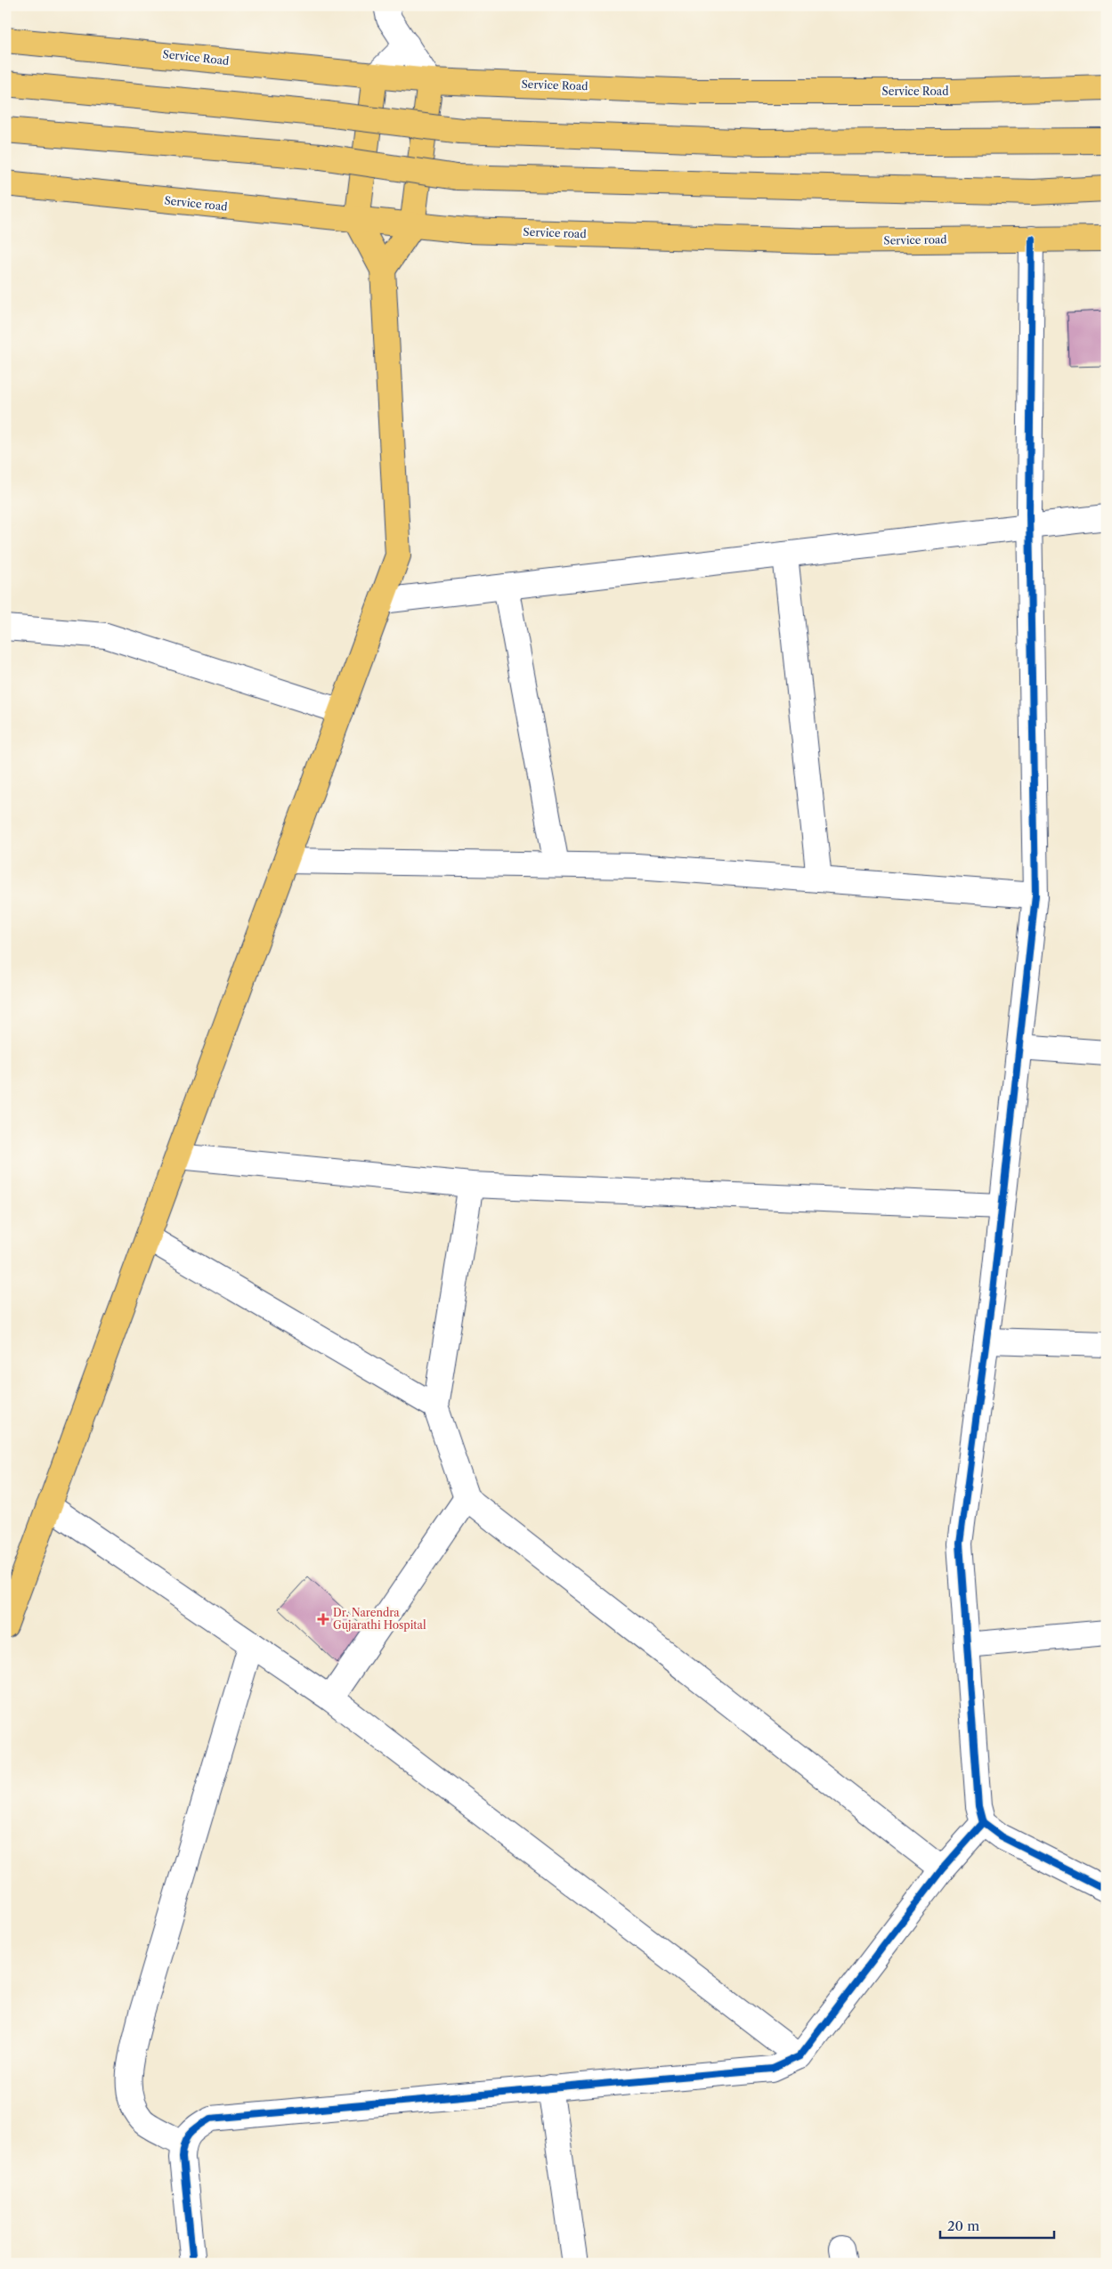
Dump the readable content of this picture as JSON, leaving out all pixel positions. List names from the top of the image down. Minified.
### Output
{"streets":{"main road":["Service Road","Service road"]},"places":{"health":["Dr. Narendra Gujarathi Hospital"]},"scale_bar":"20 m"}
